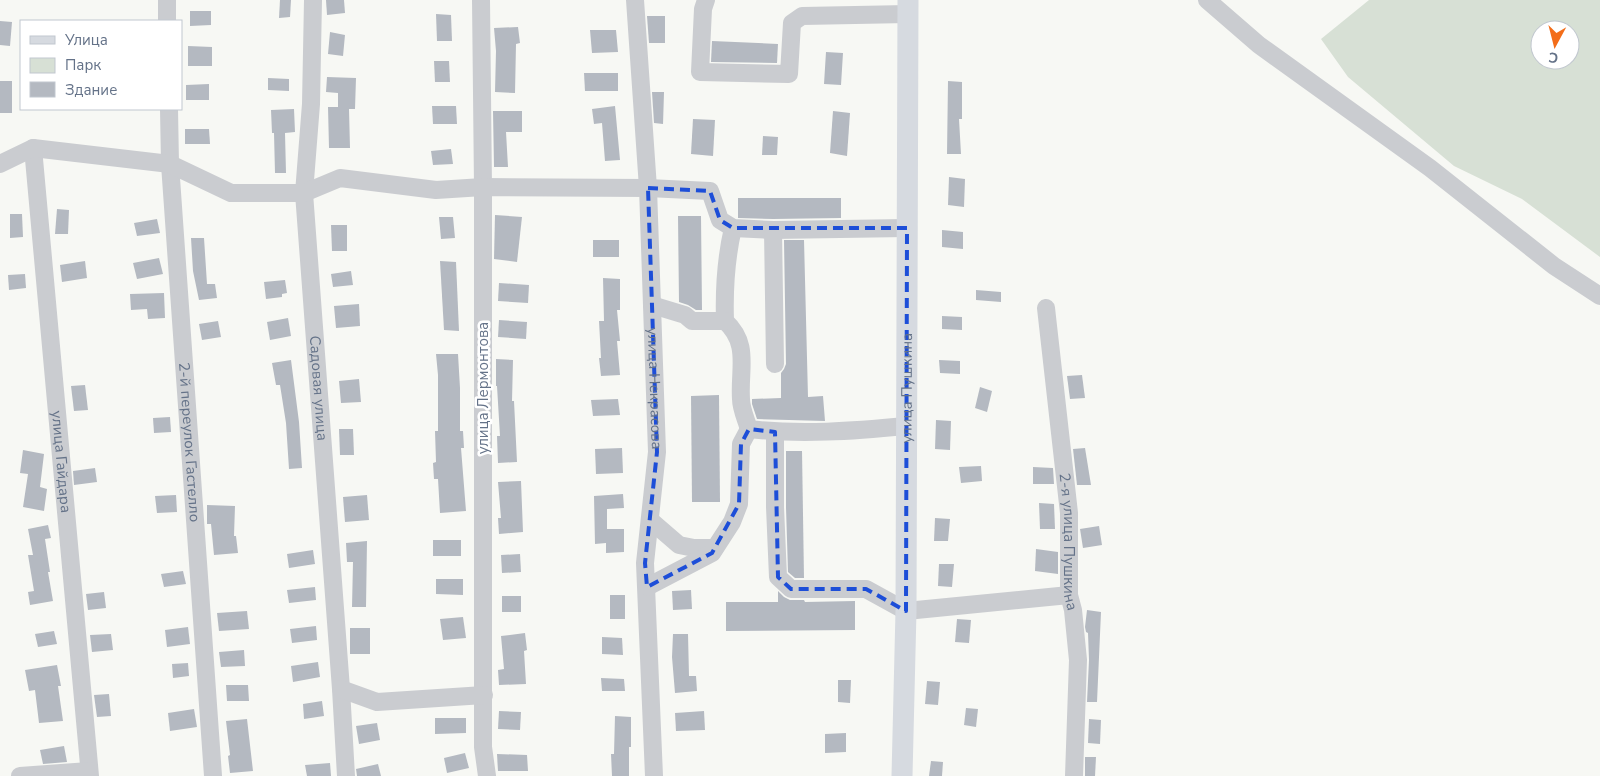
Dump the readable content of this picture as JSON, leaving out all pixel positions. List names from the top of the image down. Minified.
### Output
{"streets":{"main road":["улица Пушкина"],"street":["Садовая улица","улица Лермонтова","улица Некрасова","2-й переулок Гастелло","улица Гайдара","2-я улица Пушкина"]},"legend":["Улица","Парк","Здание"],"north":"bottom"}
